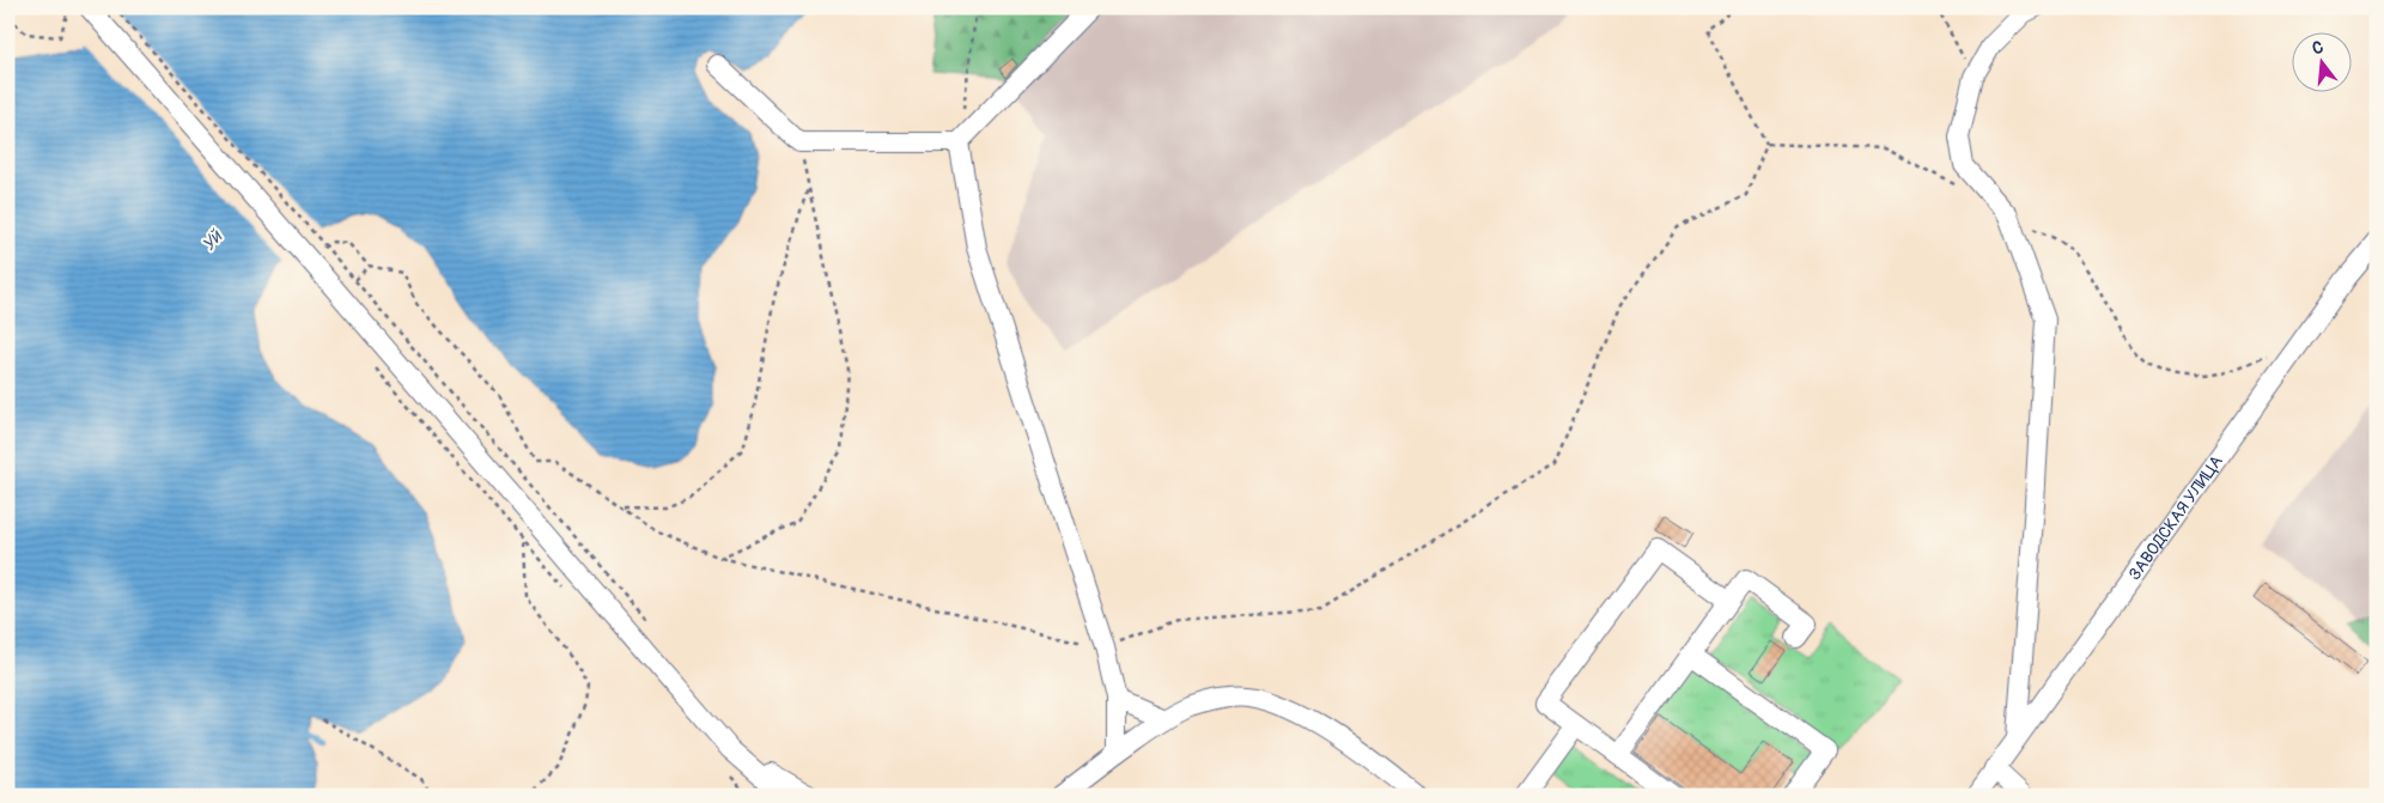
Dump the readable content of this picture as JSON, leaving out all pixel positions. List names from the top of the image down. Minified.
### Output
{"streets":{"street":["ЗАВОДСКАЯ УЛИЦА"]},"water":["Уй"],"north":"top"}
